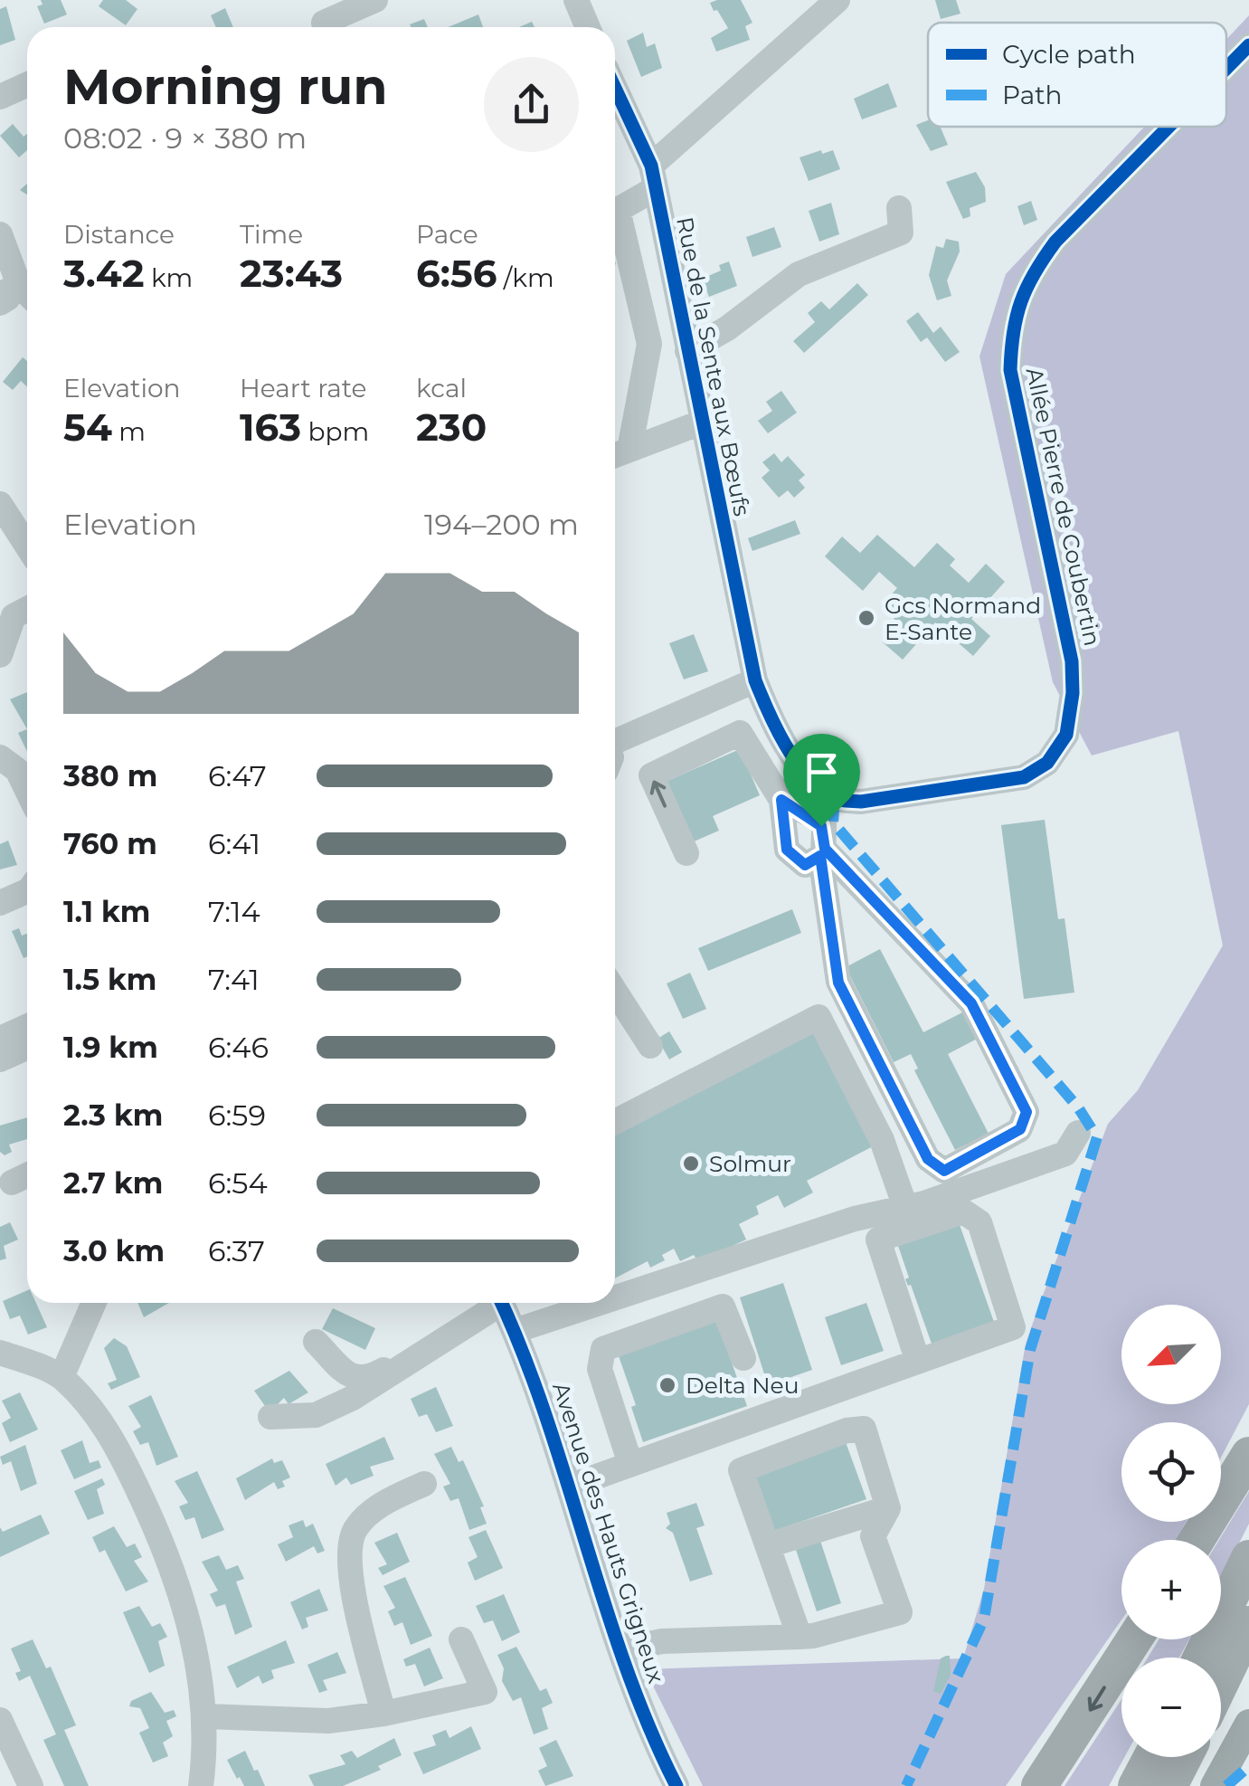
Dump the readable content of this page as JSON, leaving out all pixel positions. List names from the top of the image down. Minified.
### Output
{"streets":{"street":["Rue de la Sente aux Bœufs","Allée Pierre de Coubertin","Avenue des Hauts Grigneux"]},"places":["Gcs Normand E-Sante","Solmur","Delta Neu"],"legend":["Cycle path","Path"],"north":"bottom left","page":{"heading":["Morning run","08:02 · 9 × 380 m"],"stats":[["Distance","3.42 km"],["Time","23:43"],["Pace","6:56 /km"],["Elevation","54 m"],["Heart rate","163 bpm"],["kcal","230"]],"chart":["Elevation","194–200 m"],"list":[{"name":"380 m","note":"6:47"},{"name":"760 m","note":"6:41"},{"name":"1.1 km","note":"7:14"},{"name":"1.5 km","note":"7:41"},{"name":"1.9 km","note":"6:46"},{"name":"2.3 km","note":"6:59"},{"name":"2.7 km","note":"6:54"},{"name":"3.0 km","note":"6:37"}],"map_buttons":["+","−"]}}
